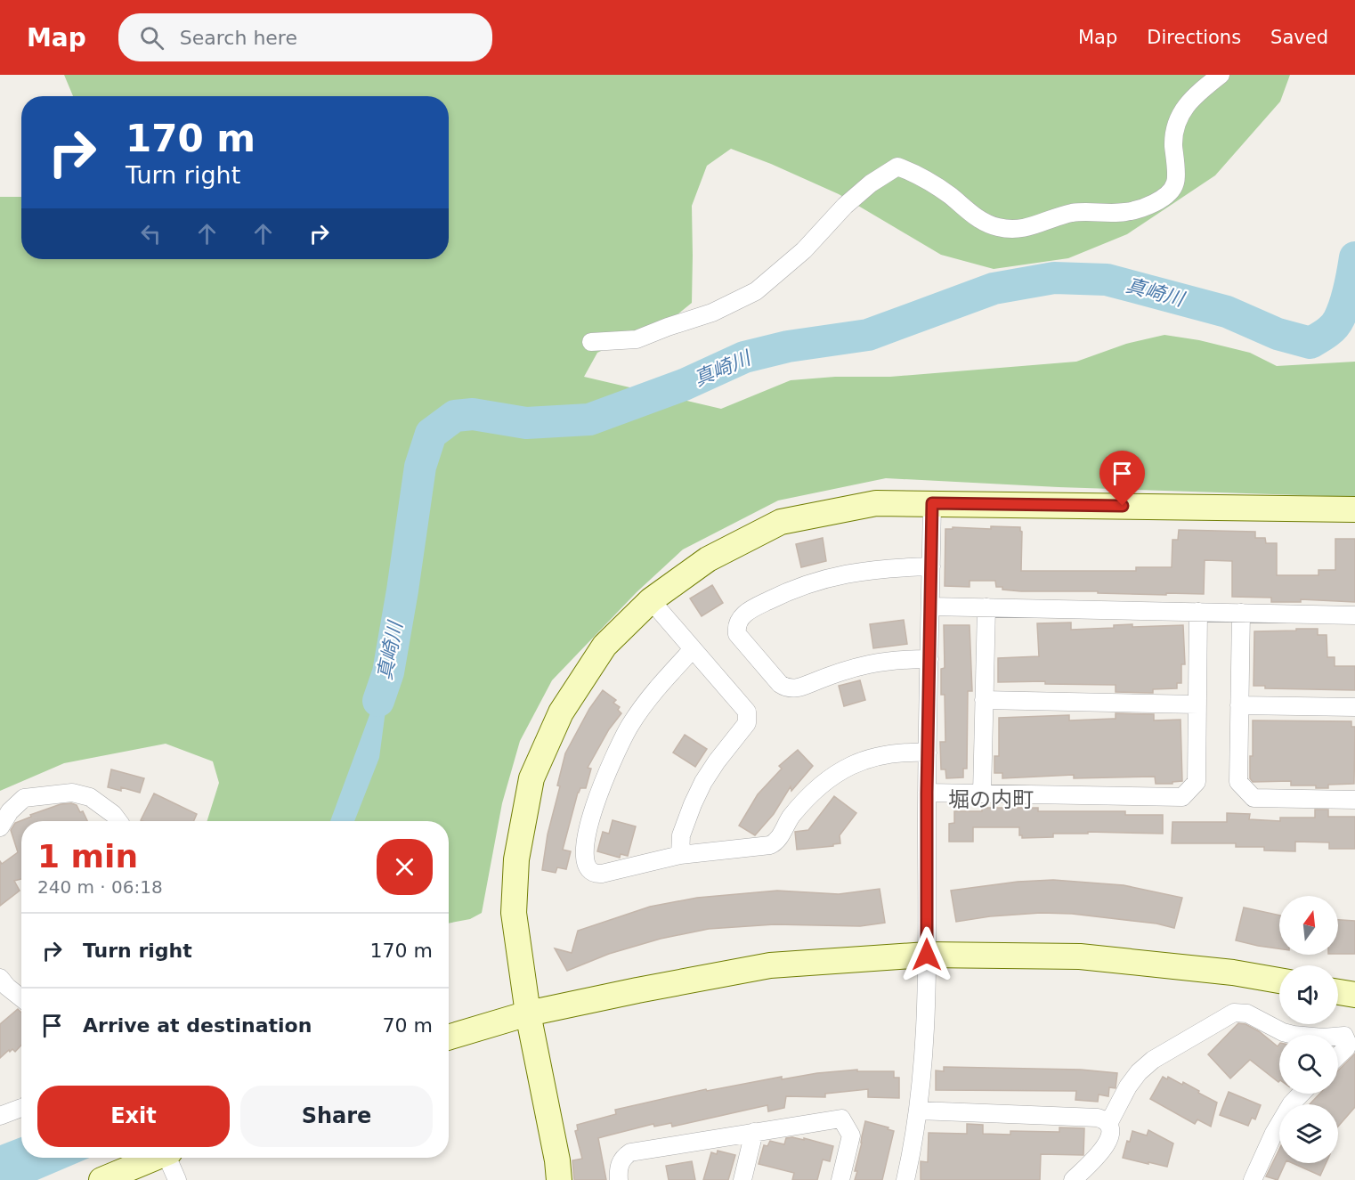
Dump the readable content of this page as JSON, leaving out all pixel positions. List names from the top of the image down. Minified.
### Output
{"districts":["堀の内町"],"water":["真崎川"],"north":"top","page":{"header":"Map","search":"Search here","nav":["Map","Directions","Saved"],"turn":["170 m","Turn right"],"heading":["1 min","240 m · 06:18"],"list":[{"name":"Turn right","value":"170 m"},{"name":"Arrive at destination","value":"70 m"}],"buttons":["Exit","Share"]}}
